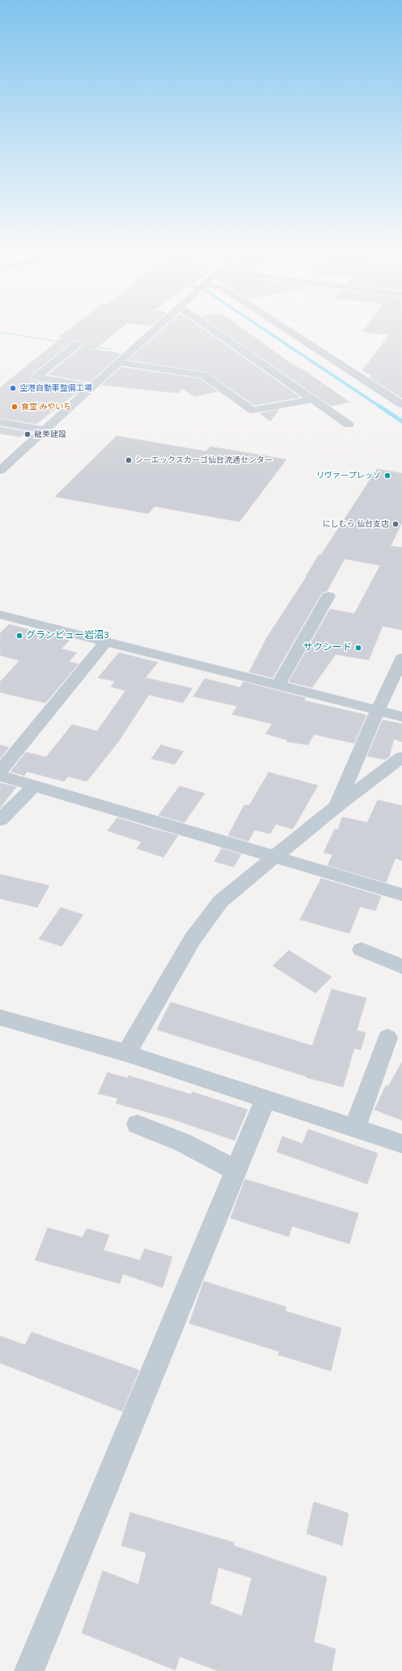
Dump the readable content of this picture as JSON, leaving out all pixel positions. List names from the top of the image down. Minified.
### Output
{"places":["空港自動車整備工場","食堂 みやいち","龍美建設","シーエックスカーゴ仙台流通センター","リヴァープレッソ","にしむら 仙台支店","グランビュー岩沼3","サクシード"]}
